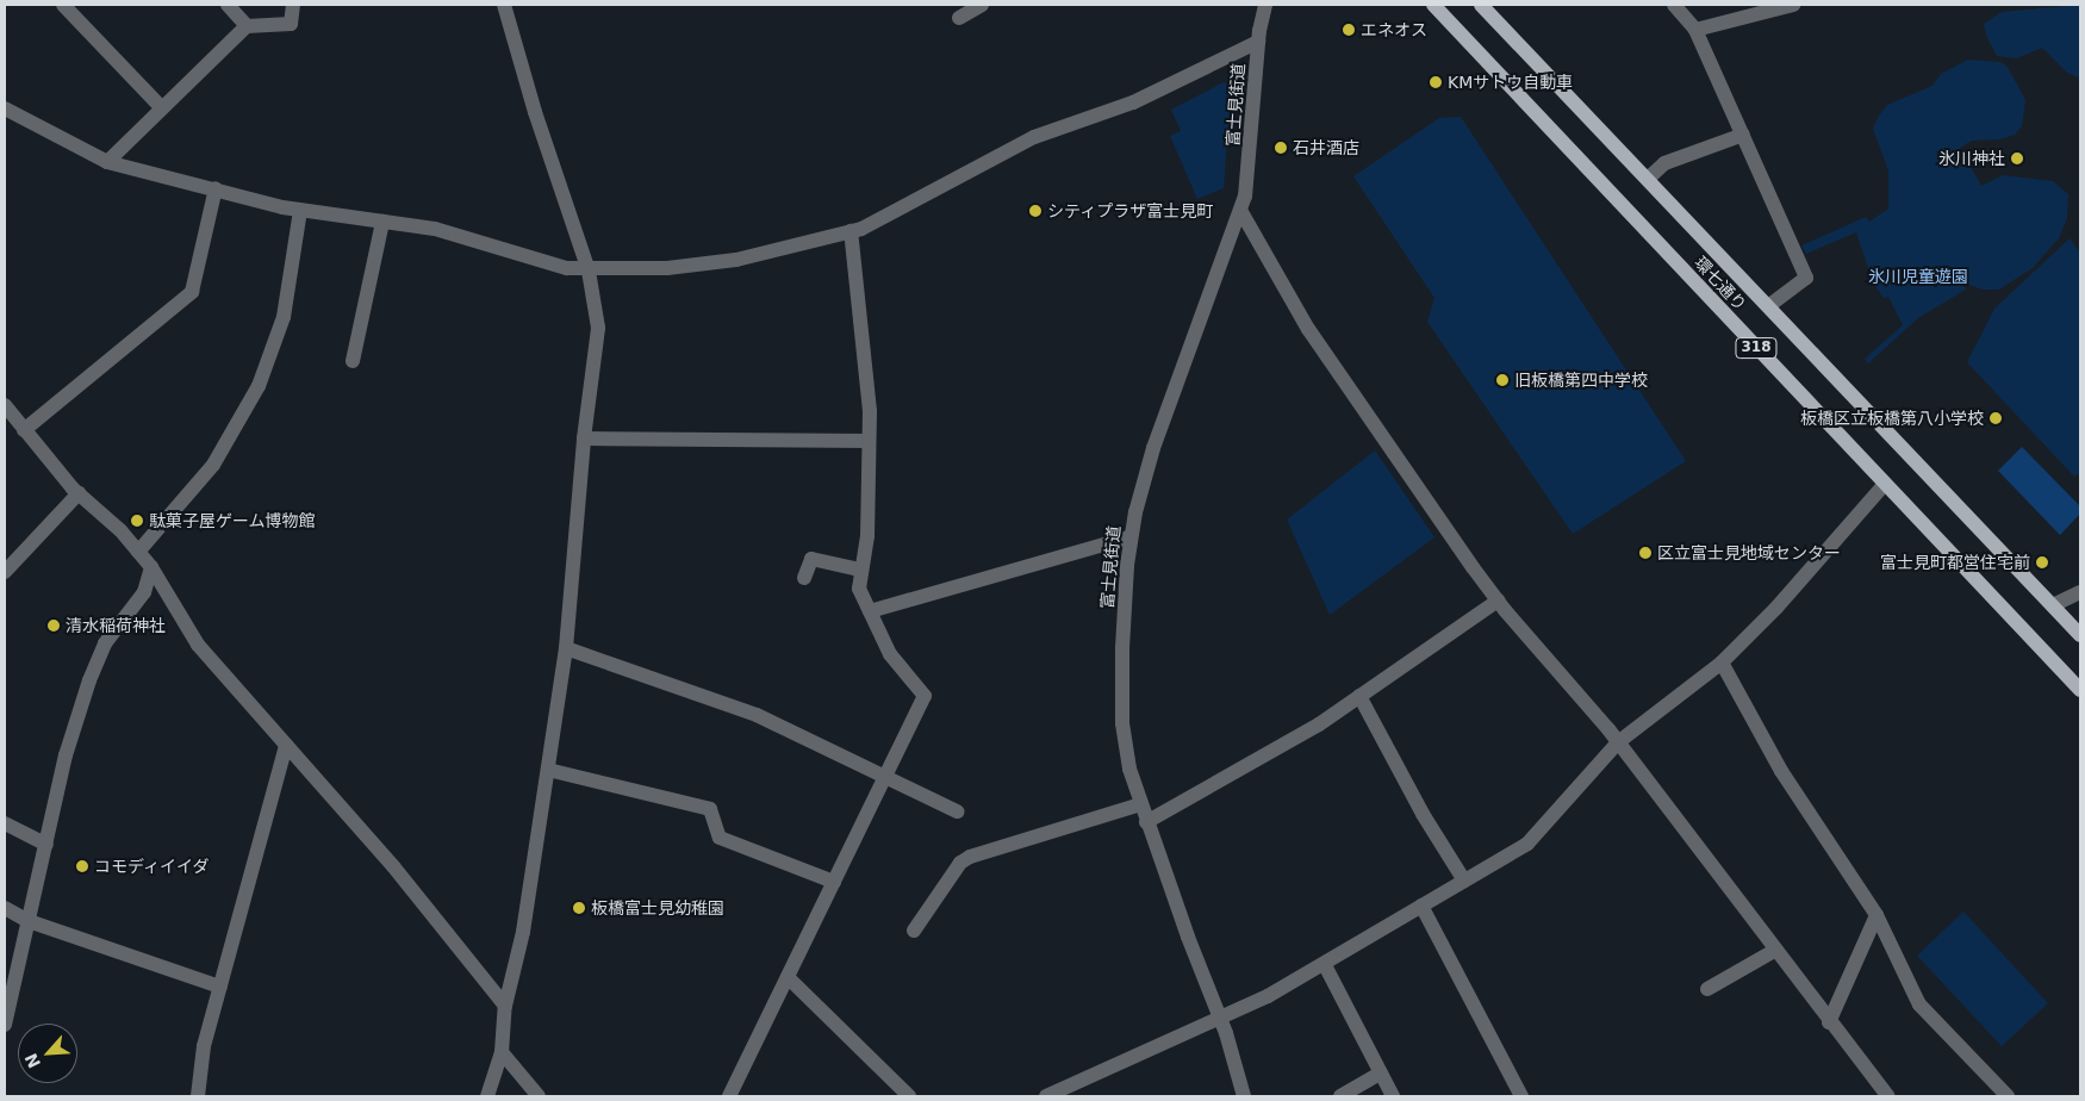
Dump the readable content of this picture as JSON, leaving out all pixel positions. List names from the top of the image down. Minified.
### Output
{"streets":{"main road":["環七通り","318"],"street":["富士見街道"]},"parks":["氷川児童遊園"],"places":["エネオス","KMサトウ自動車","石井酒店","氷川神社","シティプラザ富士見町","旧板橋第四中学校","板橋区立板橋第八小学校","駄菓子屋ゲーム博物館","区立富士見地域センター","富士見町都営住宅前","清水稲荷神社","コモディイイダ","板橋富士見幼稚園"],"north":"bottom left"}
